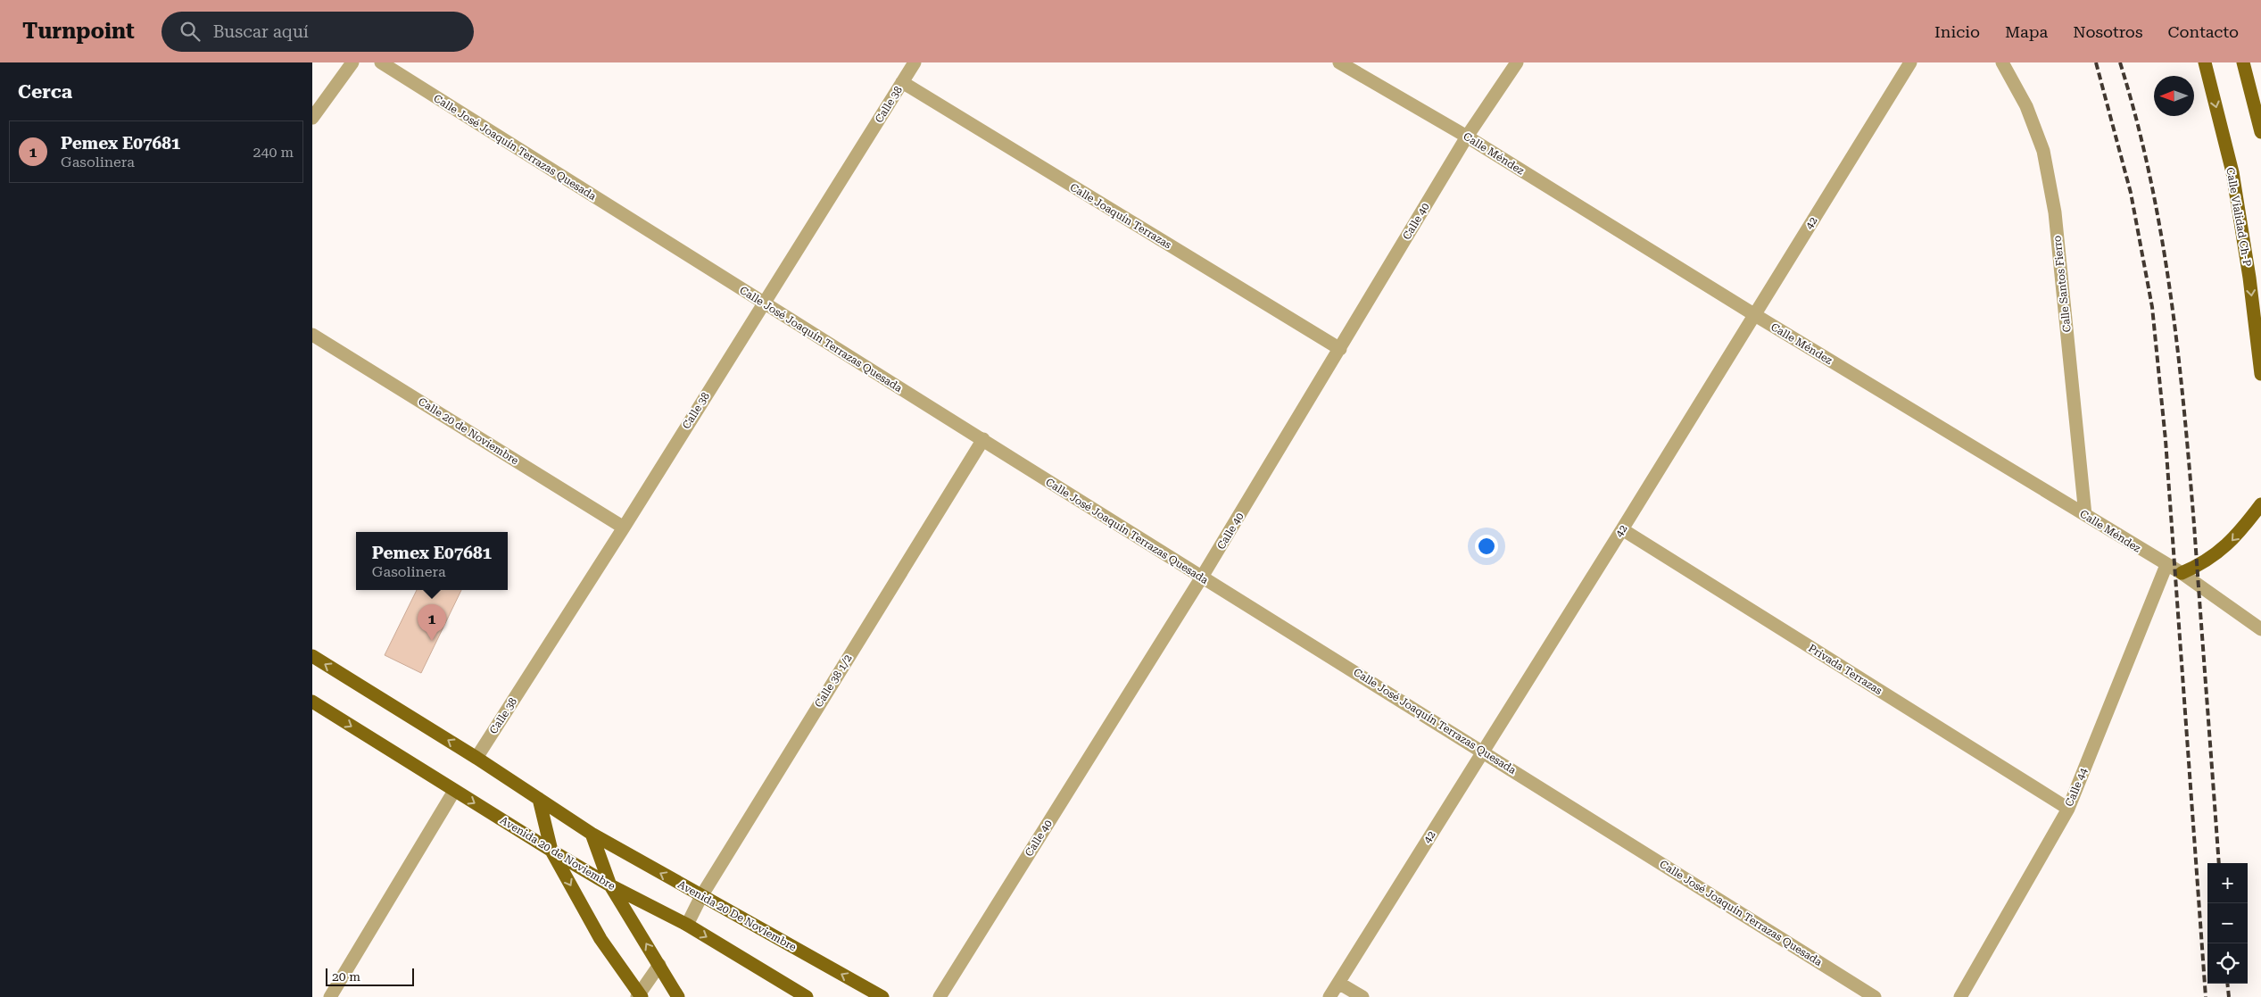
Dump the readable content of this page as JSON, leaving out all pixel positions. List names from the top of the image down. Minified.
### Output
{"streets":{"main road":["Calle Vialidad Ch-P","Avenida 20 de Noviembre","Avenida 20 De Noviembre"],"street":["Calle 38","Calle José Joaquín Terrazas Quesada","Calle Méndez","Calle Joaquín Terrazas","Calle 40","42","Calle Santos Fierro","Calle 20 de Noviembre","Privada Terrazas","Calle 38 1/2","Calle 44"]},"crossings":[["Calle 38","Calle José Joaquín Terrazas Quesada"],["Calle 38","Calle Joaquín Terrazas"],["Calle 38","Calle 20 de Noviembre"],["Calle José Joaquín Terrazas Quesada","Calle 40"],["Calle José Joaquín Terrazas Quesada","42"],["Calle José Joaquín Terrazas Quesada","Calle 38 1/2"],["Calle Méndez","Calle 40"],["Calle Méndez","42"],["Calle Méndez","Calle Santos Fierro"],["Calle Méndez","Calle 44"],["Calle Joaquín Terrazas","Calle 40"],["42","Privada Terrazas"],["Privada Terrazas","Calle 44"],["Calle 38 1/2","Avenida 20 de Noviembre"],["Calle 38 1/2","Avenida 20 De Noviembre"]],"one_way":["Calle Vialidad Ch-P","Avenida 20 De Noviembre"],"scale_bar":"20 m","north":"left","page":{"header":"Turnpoint","search":"Buscar aquí","nav":["Inicio","Mapa","Nosotros","Contacto"],"heading":"Cerca","list":[{"mark":"1","name":"Pemex E07681","note":"Gasolinera","value":"240 m"}],"popup":["Pemex E07681","Gasolinera"],"pins":"1","map_buttons":["+","−"],"scale":"20 m"}}
